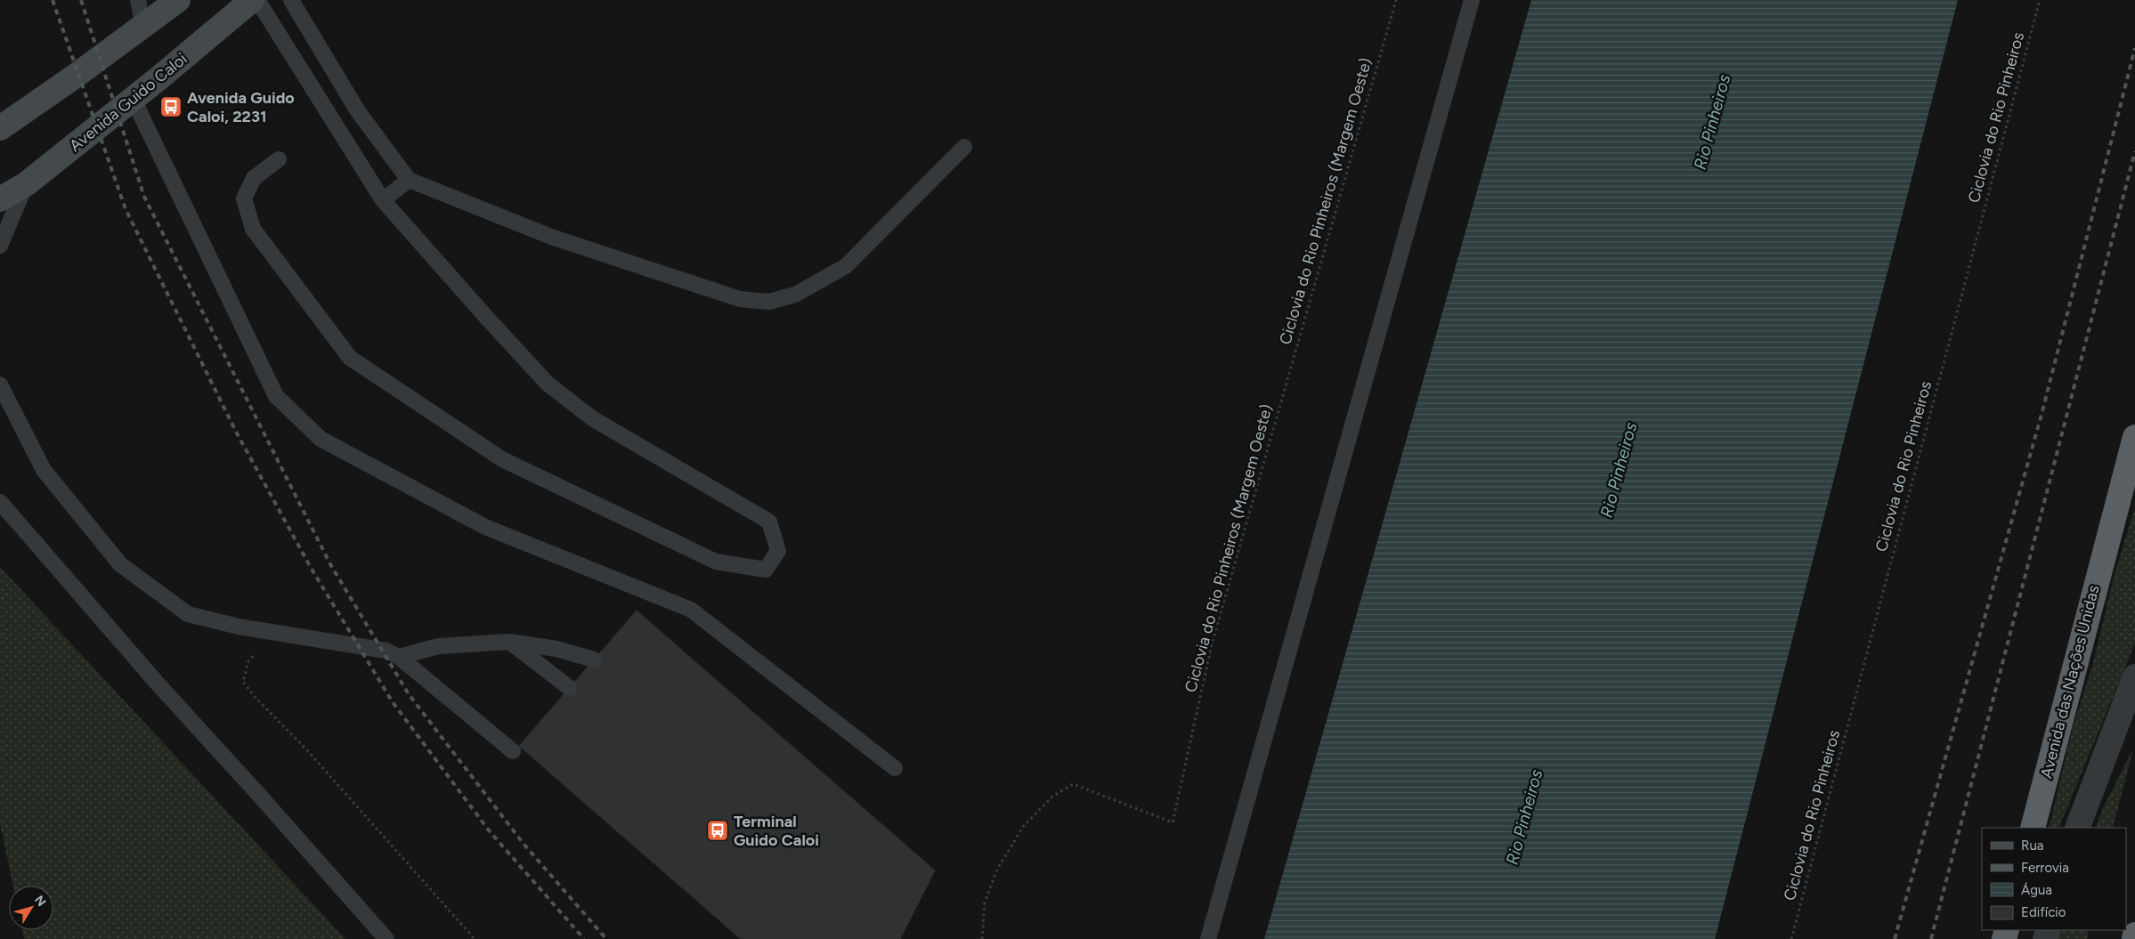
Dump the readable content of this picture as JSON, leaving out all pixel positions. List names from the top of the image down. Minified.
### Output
{"streets":{"highway":["Avenida das Nações Unidas"],"main road":["Avenida Guido Caloi"],"path":["Ciclovia do Rio Pinheiros","Ciclovia do Rio Pinheiros (Margem Oeste)"]},"water":["Rio Pinheiros"],"places":{"bus stop":["Avenida Guido Caloi, 2231","Terminal Guido Caloi"]},"legend":["Rua","Ferrovia","Água","Edifício"],"north":"top right"}
